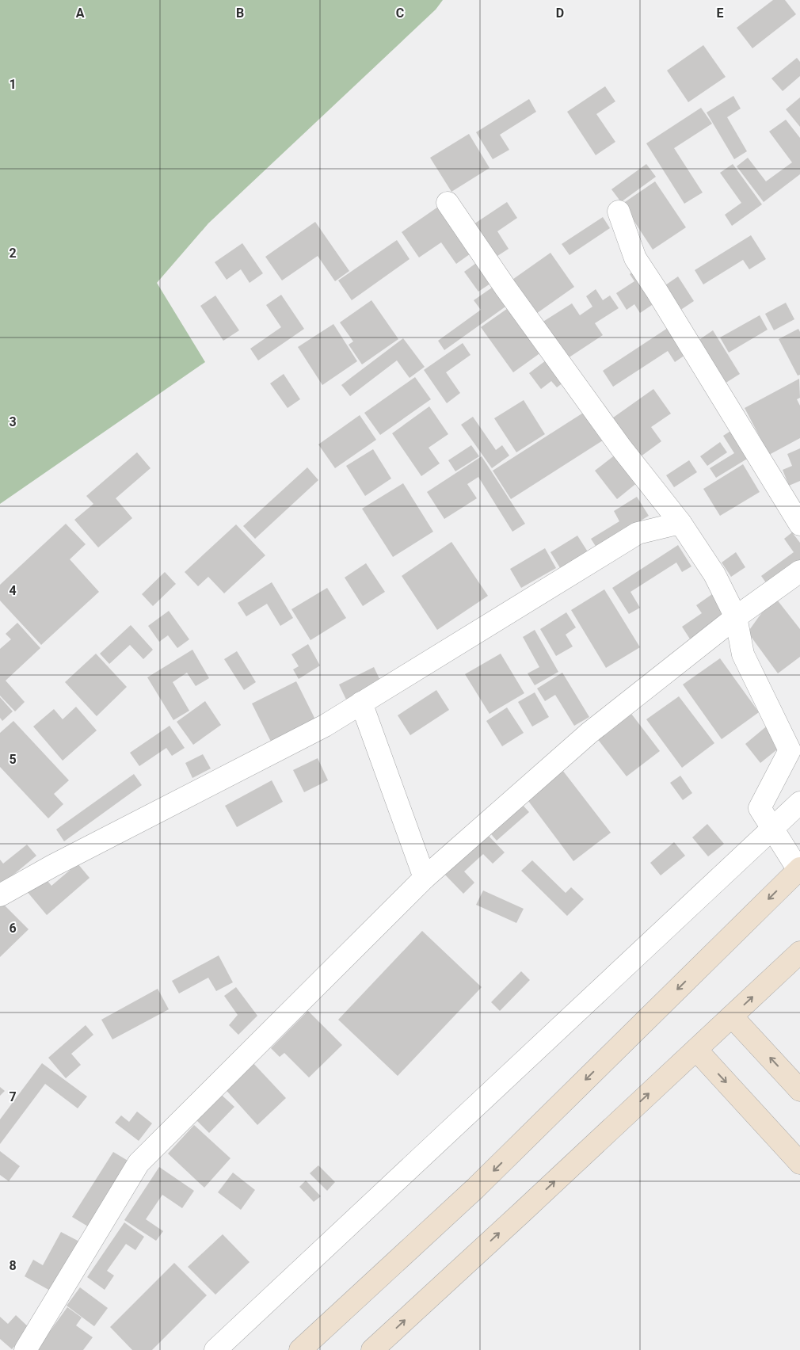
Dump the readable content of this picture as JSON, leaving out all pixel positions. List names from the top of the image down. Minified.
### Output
{"grid":{"columns":["A","B","C","D","E"],"rows":["1","2","3","4","5","6","7","8"]}}
